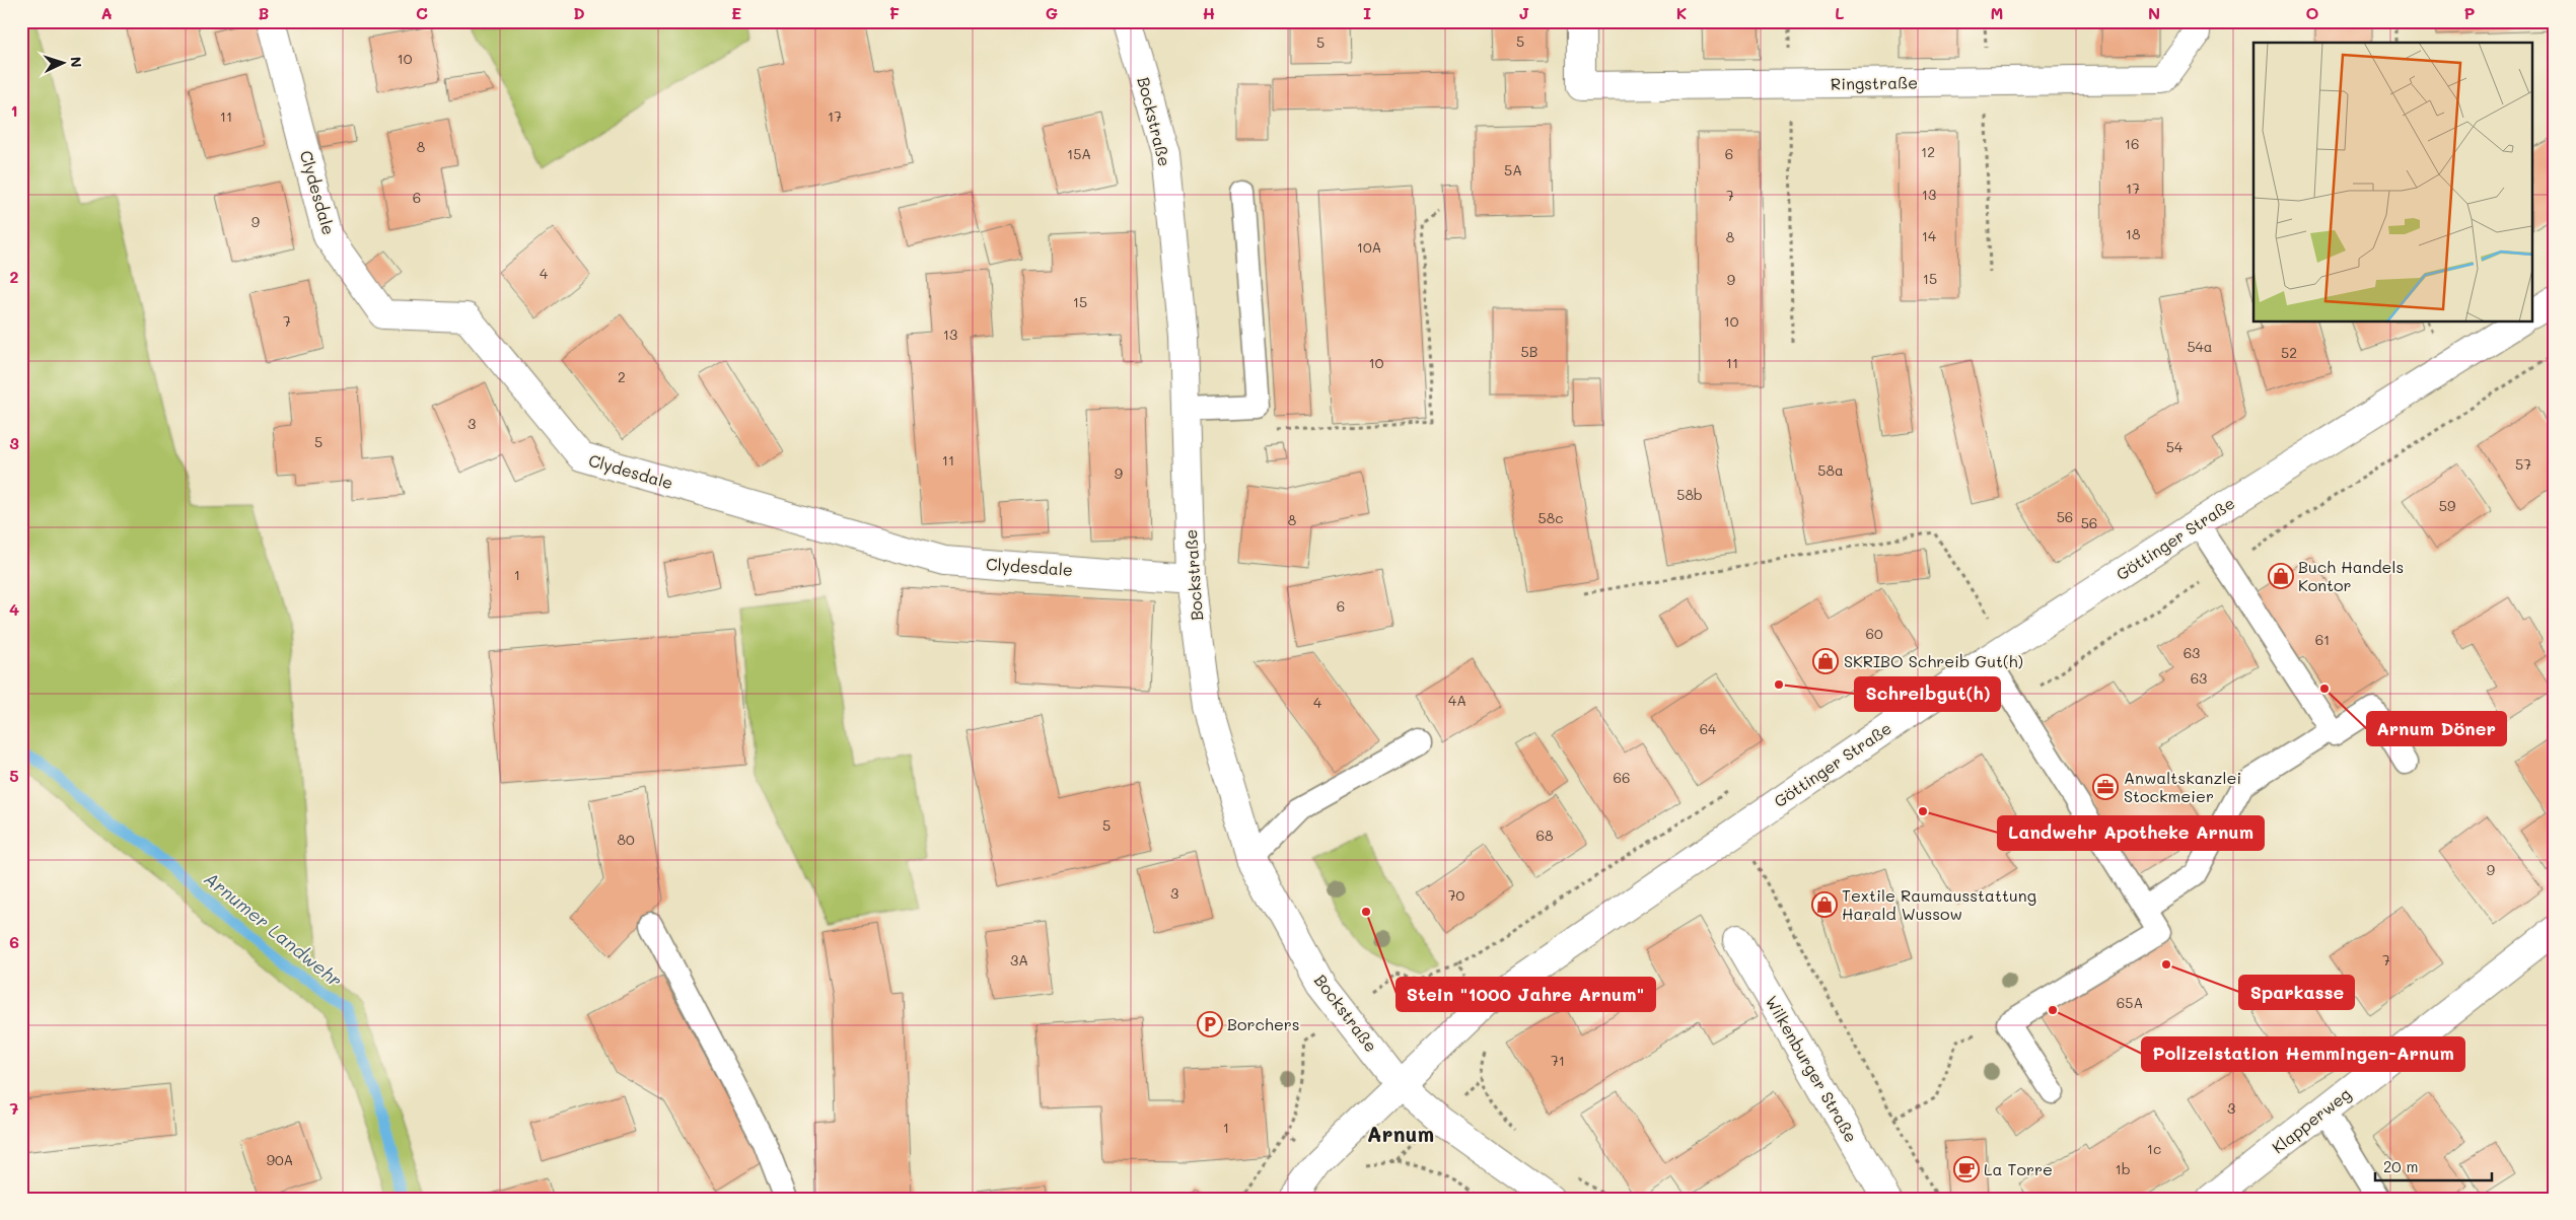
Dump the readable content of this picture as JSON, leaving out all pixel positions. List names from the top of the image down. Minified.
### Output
{"streets":{"street":["Ringstraße","Bockstraße","Clydesdale","Göttinger Straße","Wilkenburger Straße","Klapperweg"]},"crossings":[["Bockstraße","Clydesdale"],["Bockstraße","Göttinger Straße"]],"districts":["Arnum"],"water":["Arnumer Landwehr"],"places":{"shop":["Buch Handels Kontor","SKRIBO Schreib Gut(h)","Textile Raumausstattung Harald Wussow"],"other":["Schreibgut(h)","Arnum Döner","Landwehr Apotheke Arnum","Stein \"1000 Jahre Arnum\"","Sparkasse","Polizeistation Hemmingen-Arnum"],"office":["Anwaltskanzlei Stockmeier"],"parking":["Borchers"],"cafe":["La Torre"]},"house_numbers":["5","5","10","11","17","16","8","12","15A","6","5A","17","13","7","6","9","18","14","8","10A","4","15","9","15","7","10","13","54a","5B","52","10","11","2","3","5","54","11","57","58a","9","58b","59","56","58c","8","56","1","6","60","61","63","63","4A","4","64","66","5","68","80","9","3","70","3A","7","65A","71","3","1","1c","90A","1b"],"scale_bar":"20 m","north":"right","grid":{"columns":["A","B","C","D","E","F","G","H","I","J","K","L","M","N","O","P"],"rows":["1","2","3","4","5","6","7"]}}
